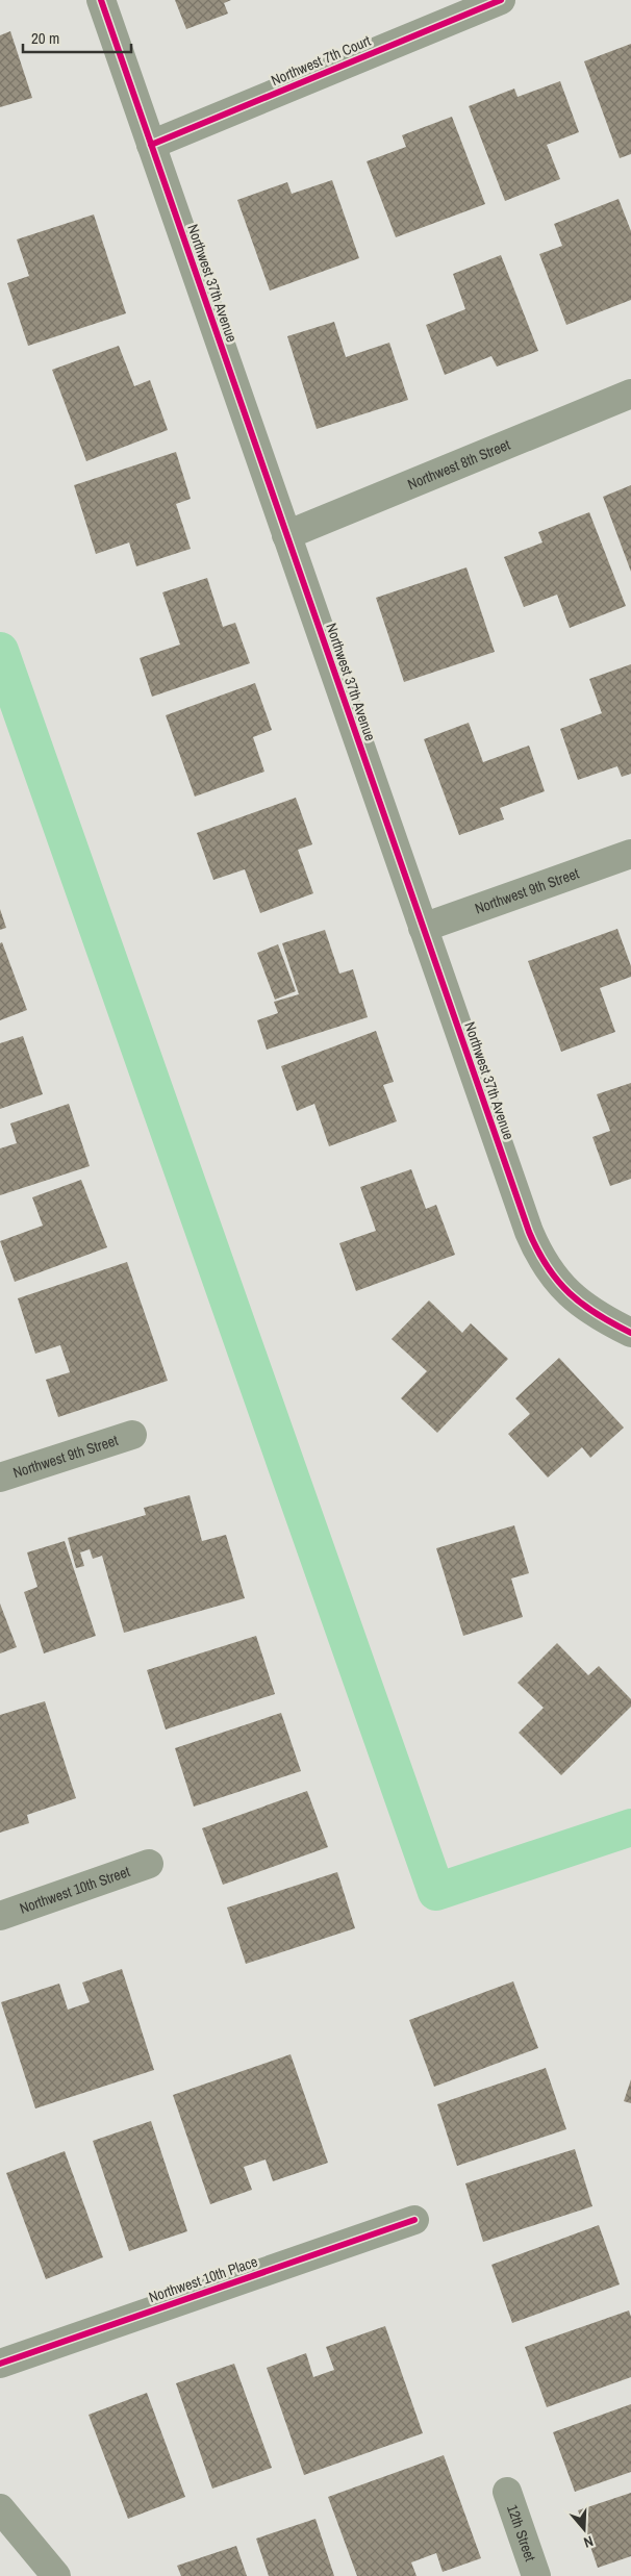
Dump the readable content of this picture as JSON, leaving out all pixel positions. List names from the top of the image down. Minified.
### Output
{"streets":{"street":["Northwest 7th Court","Northwest 37th Avenue","Northwest 8th Street","Northwest 9th Street","Northwest 10th Street","Northwest 10th Place","12th Street"]},"crossings":[["Northwest 7th Court","Northwest 37th Avenue"],["Northwest 37th Avenue","Northwest 8th Street"],["Northwest 37th Avenue","Northwest 9th Street"]],"scale_bar":"20 m","north":"bottom"}
